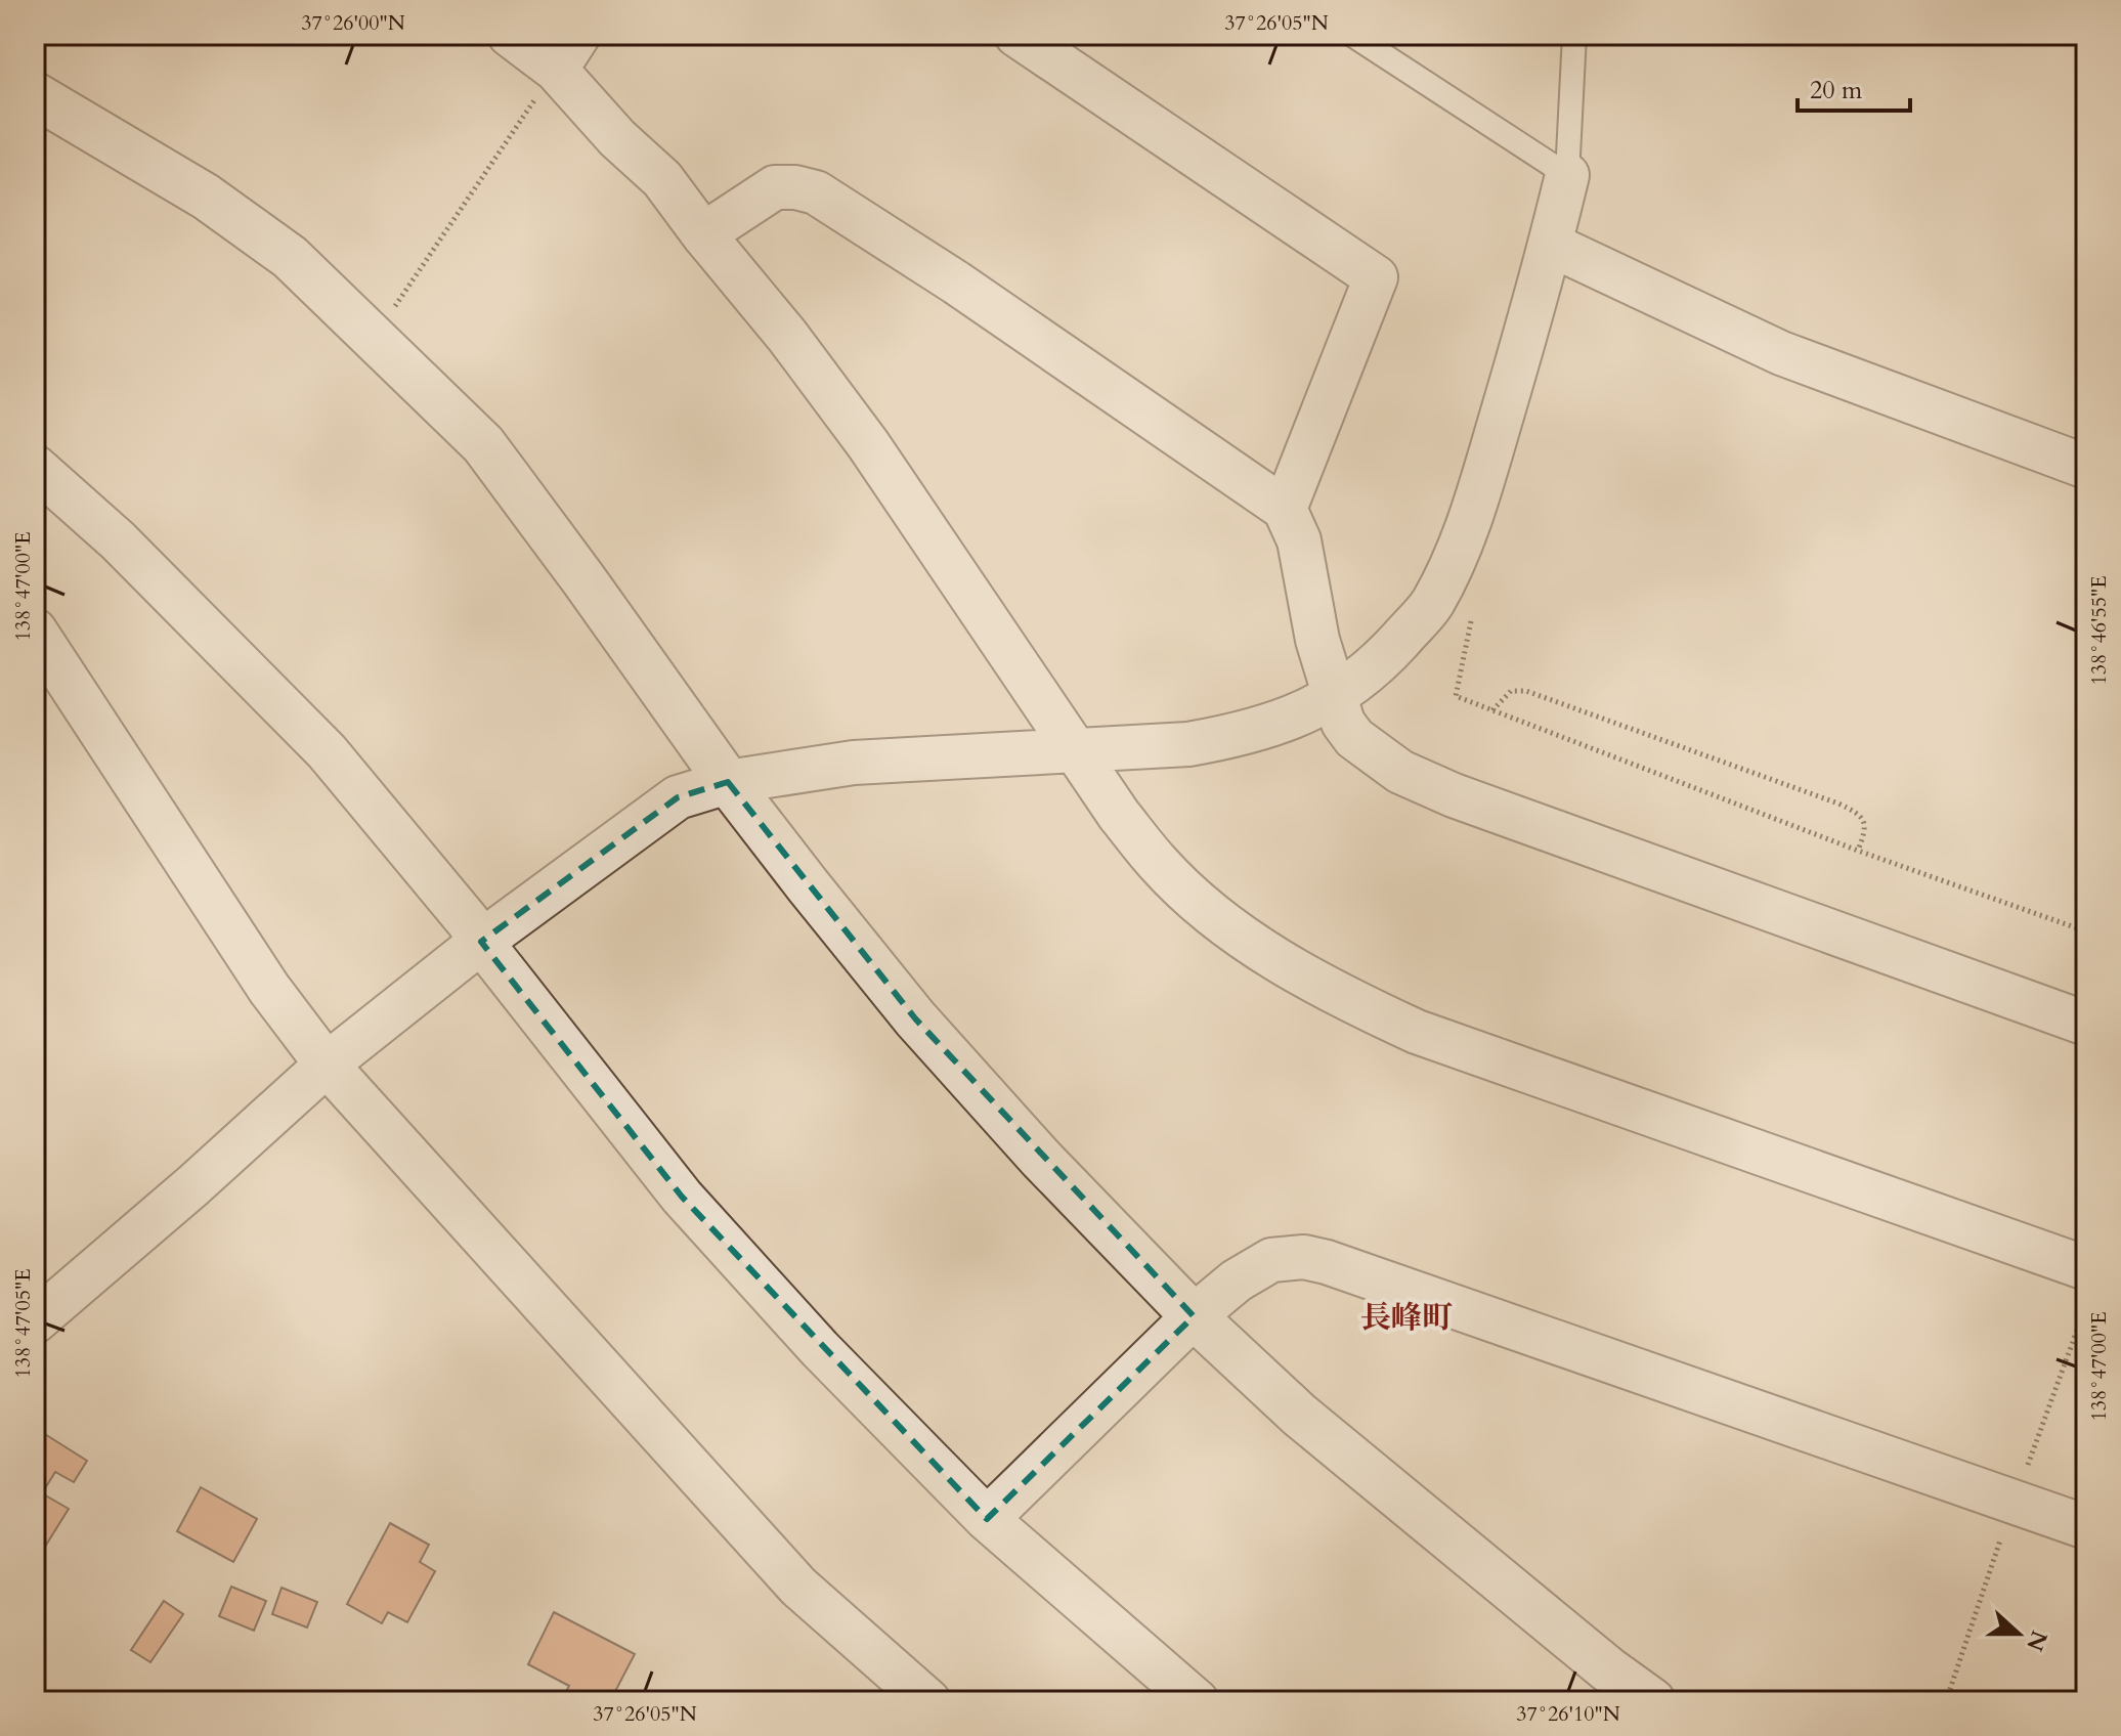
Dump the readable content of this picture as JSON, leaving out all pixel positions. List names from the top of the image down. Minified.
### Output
{"districts":["長峰町"],"scale_bar":"20 m","north":"right","coordinates":["37°26'00\"N","37°26'05\"N","138°47'00\"E","138°46'55\"E","138°47'05\"E","37°26'10\"N"]}
